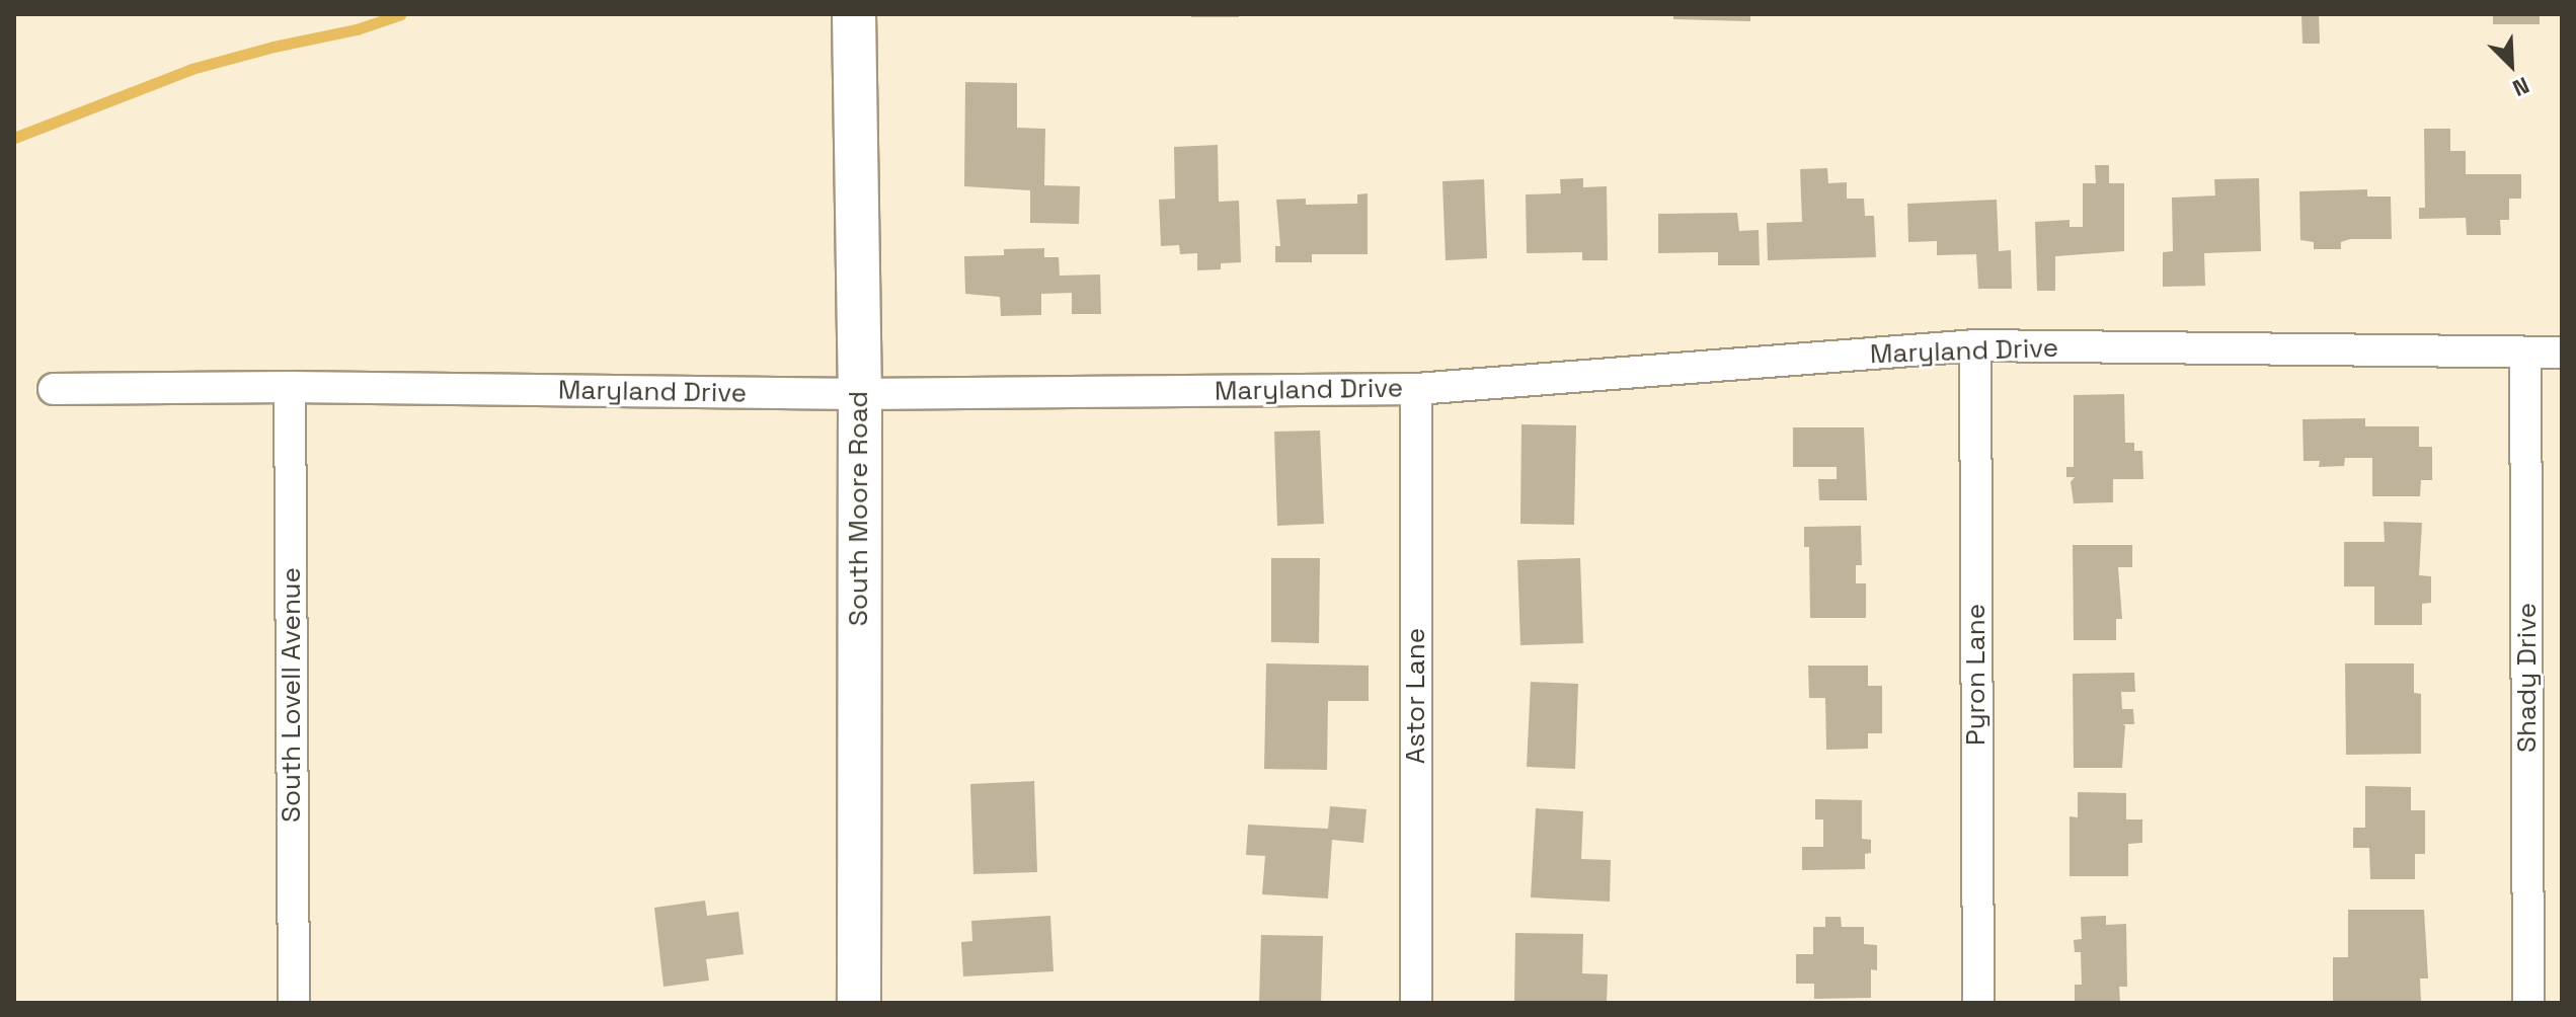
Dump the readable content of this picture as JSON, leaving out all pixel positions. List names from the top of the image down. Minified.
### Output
{"streets":{"main road":["South Moore Road"],"street":["Maryland Drive","Pyron Lane","Shady Drive","South Lovell Avenue","Astor Lane"]},"crossings":[["Maryland Drive","South Moore Road"],["Maryland Drive","Pyron Lane"],["Maryland Drive","Shady Drive"],["Maryland Drive","South Lovell Avenue"],["Maryland Drive","Astor Lane"]],"north":"bottom right"}
